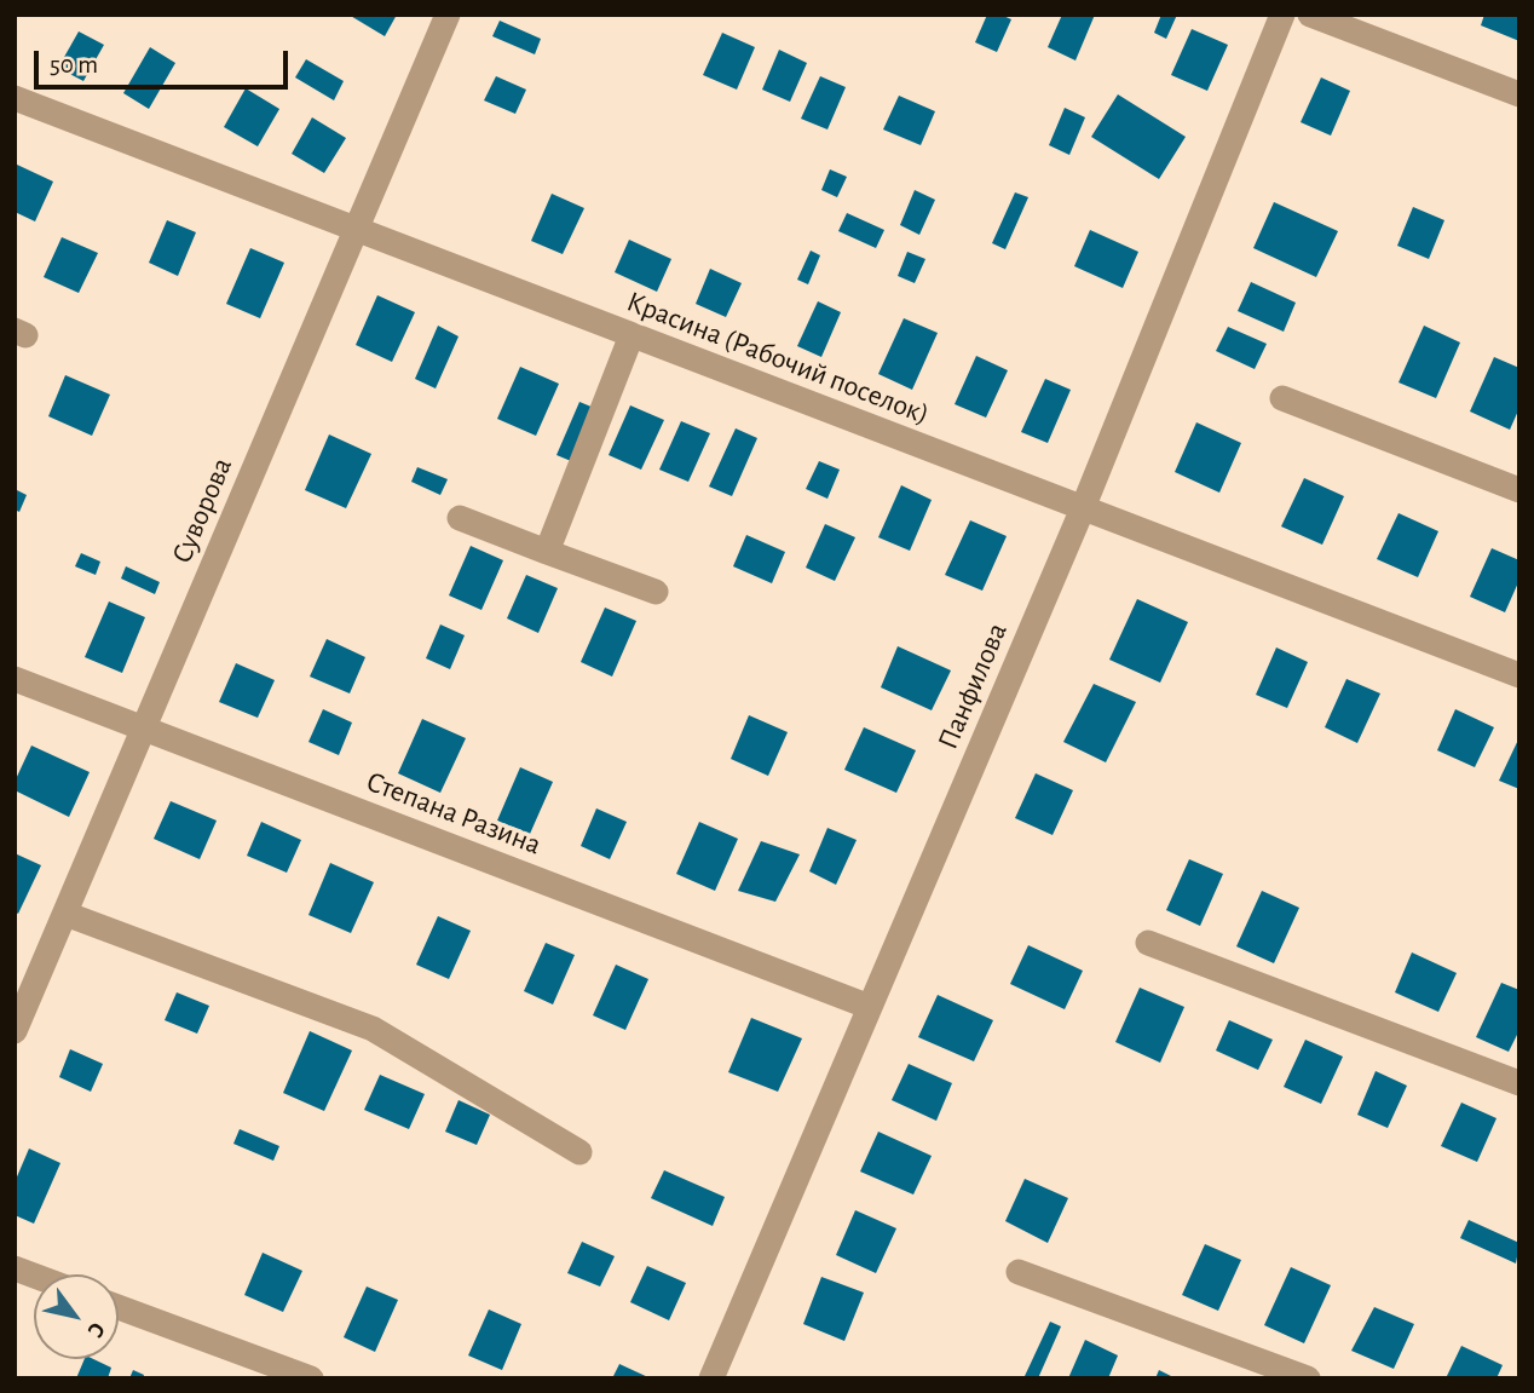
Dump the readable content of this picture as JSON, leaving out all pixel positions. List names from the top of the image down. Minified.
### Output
{"streets":{"street":["Красина (Рабочий поселок)","Суворова","Панфилова","Степана Разина"]},"crossings":[["Красина (Рабочий поселок)","Суворова"],["Красина (Рабочий поселок)","Панфилова"],["Суворова","Степана Разина"],["Панфилова","Степана Разина"]],"scale_bar":"50 m","north":"bottom right"}
